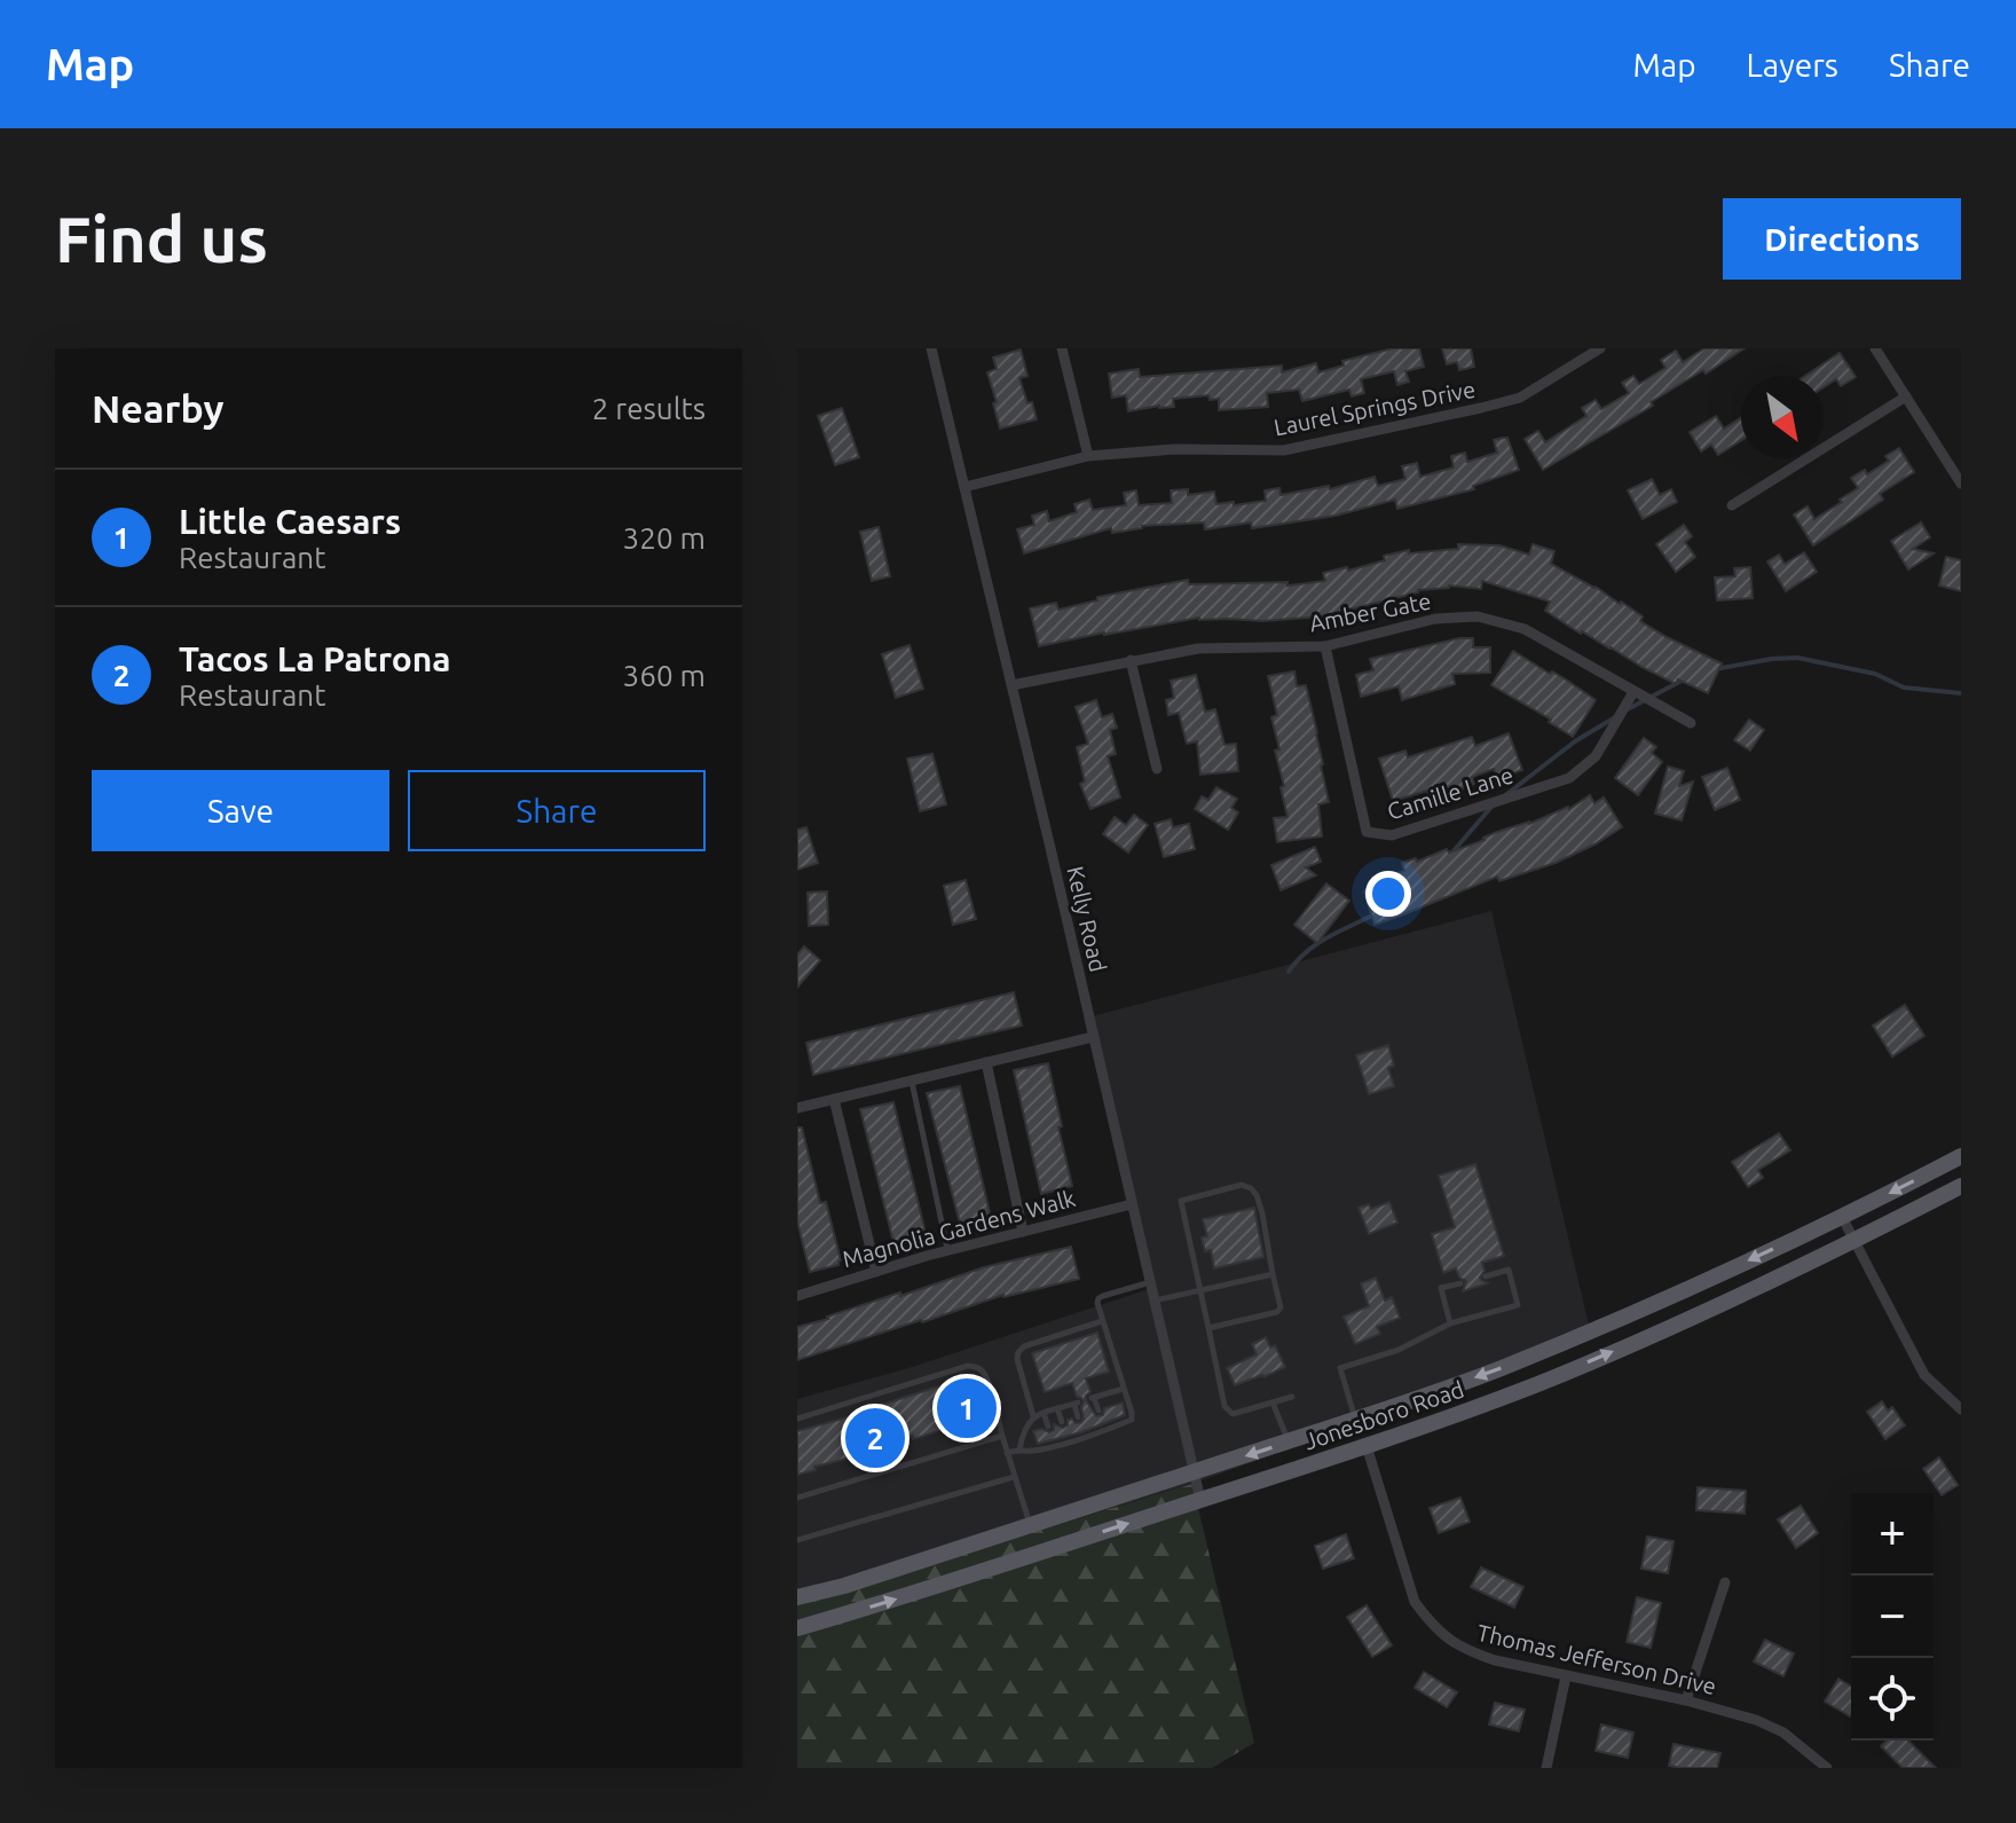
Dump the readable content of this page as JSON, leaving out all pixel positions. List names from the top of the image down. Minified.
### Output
{"streets":{"main road":["Jonesboro Road"],"street":["Laurel Springs Drive","Amber Gate","Camille Lane","Kelly Road","Magnolia Gardens Walk","Thomas Jefferson Drive"]},"crossings":[["Laurel Springs Drive","Kelly Road"],["Amber Gate","Camille Lane"],["Amber Gate","Kelly Road"],["Kelly Road","Magnolia Gardens Walk"],["Kelly Road","Jonesboro Road"],["Jonesboro Road","Thomas Jefferson Drive"]],"north":"bottom right","page":{"header":"Map","nav":["Map","Layers","Share"],"buttons":["Directions",["Save","Share"]],"title":"Find us","heading":["Nearby","2 results"],"list":[{"mark":"1","name":"Little Caesars","note":"Restaurant","value":"320 m"},{"mark":"2","name":"Tacos La Patrona","note":"Restaurant","value":"360 m"}],"pins":["1","2"],"map_buttons":["+","−"]}}
